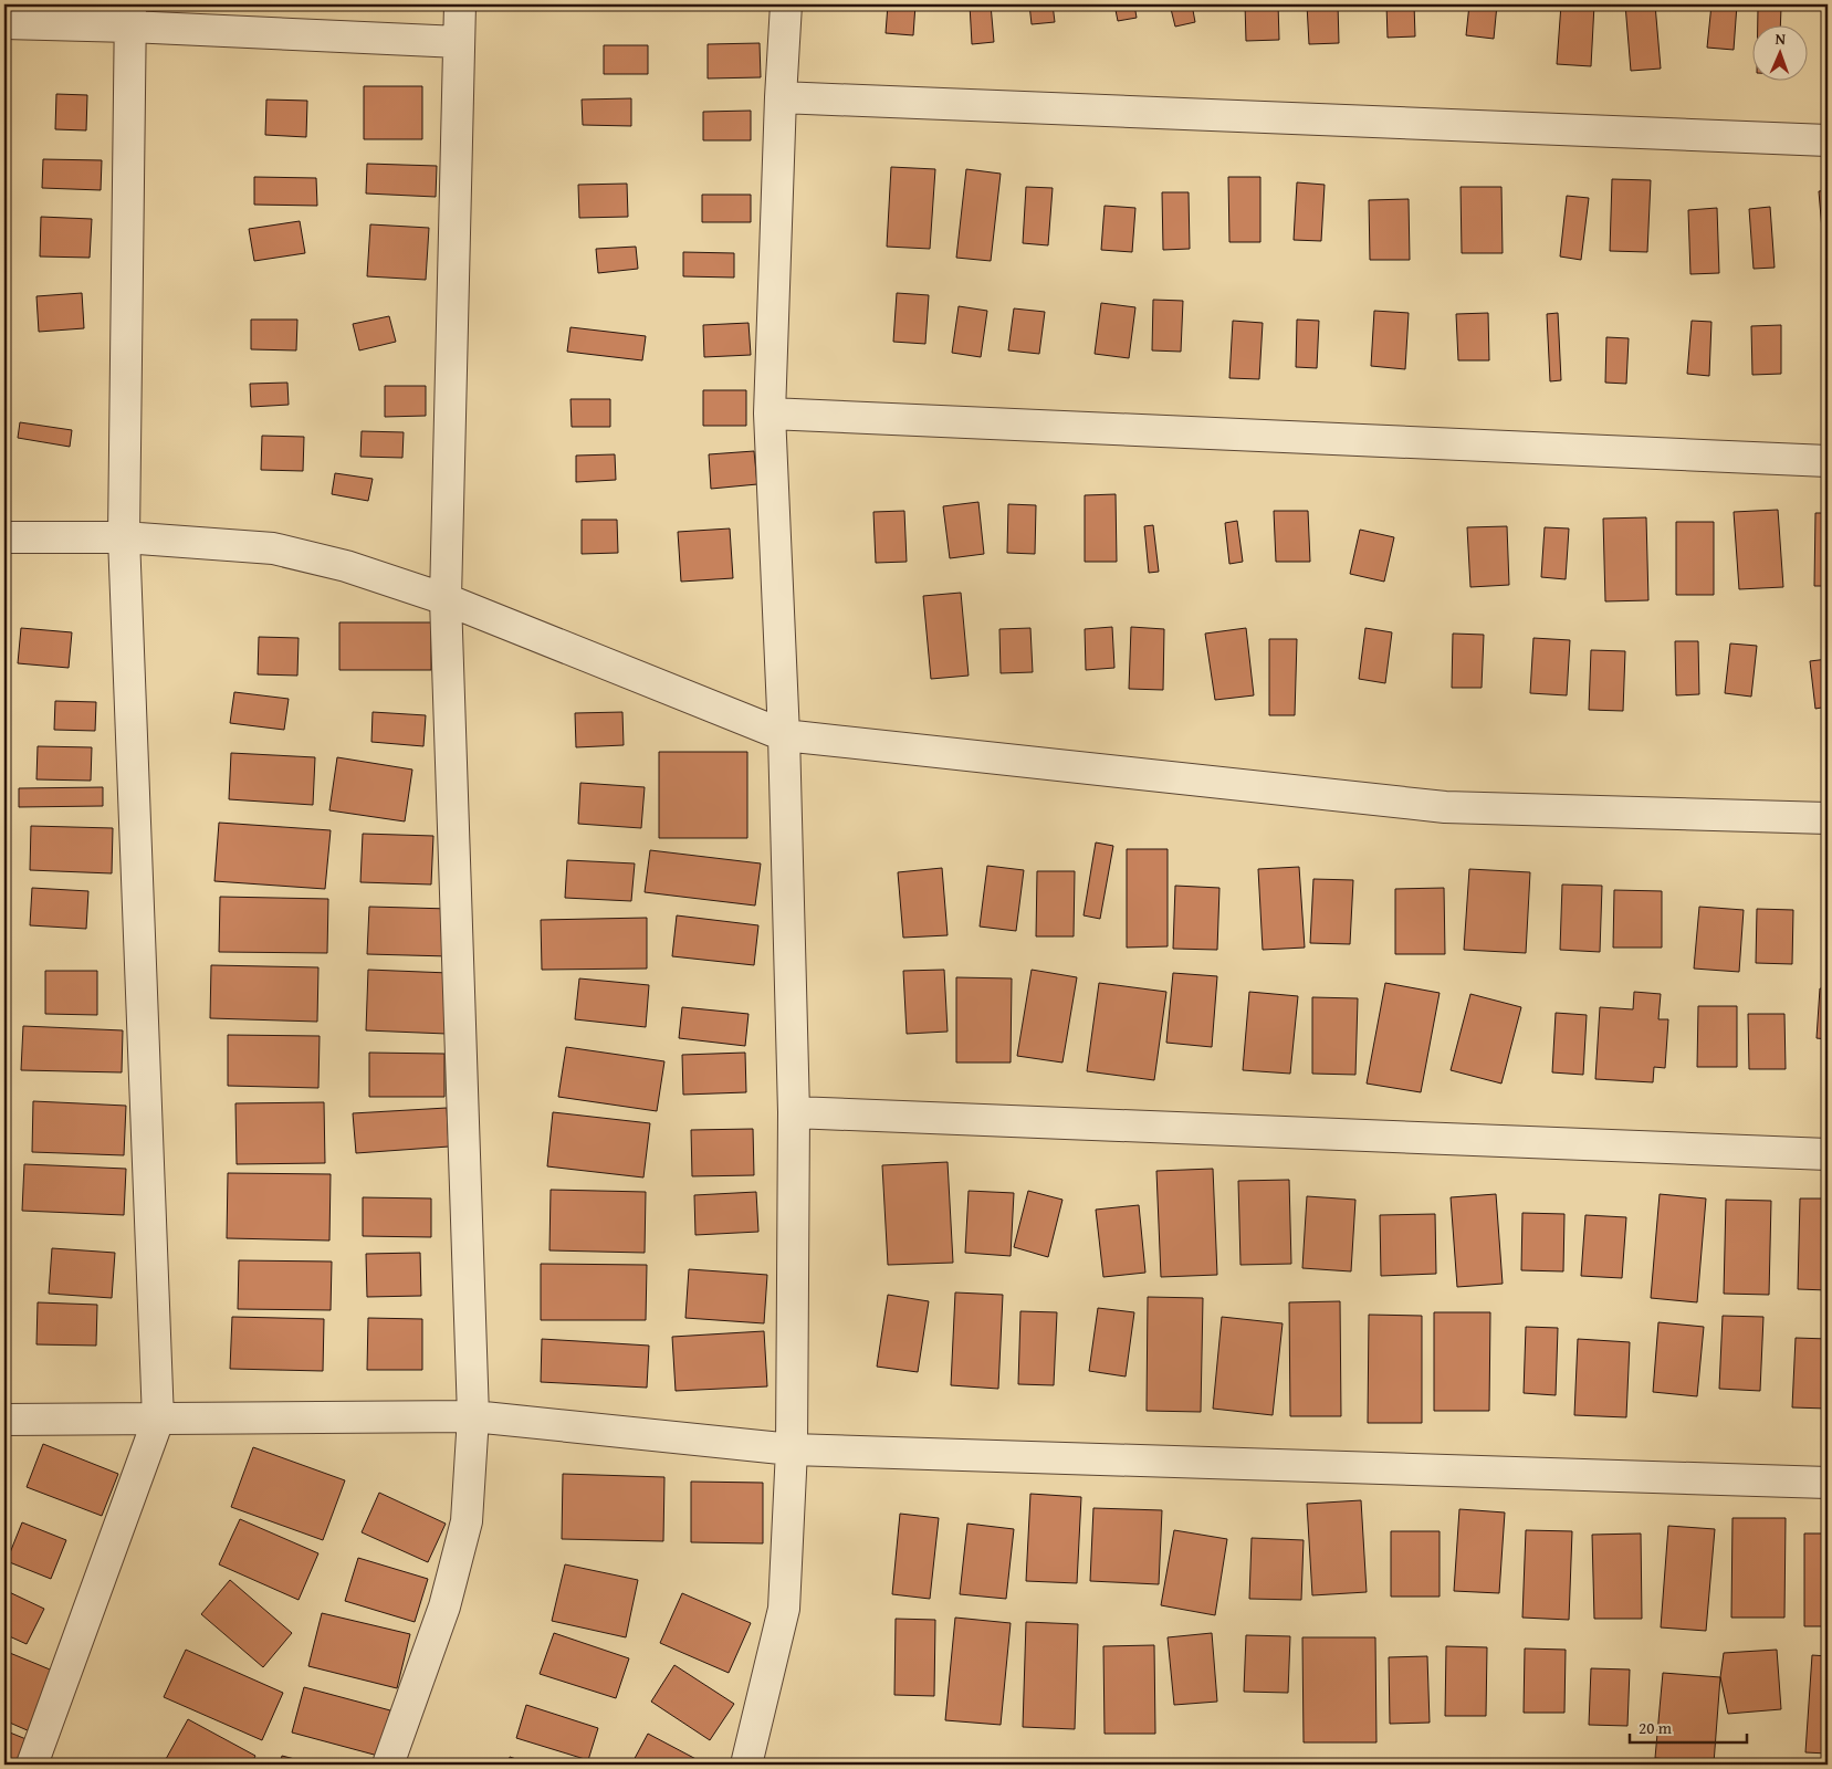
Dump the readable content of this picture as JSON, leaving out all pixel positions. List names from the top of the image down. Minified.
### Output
{"scale_bar":"20 m","north":"top"}
